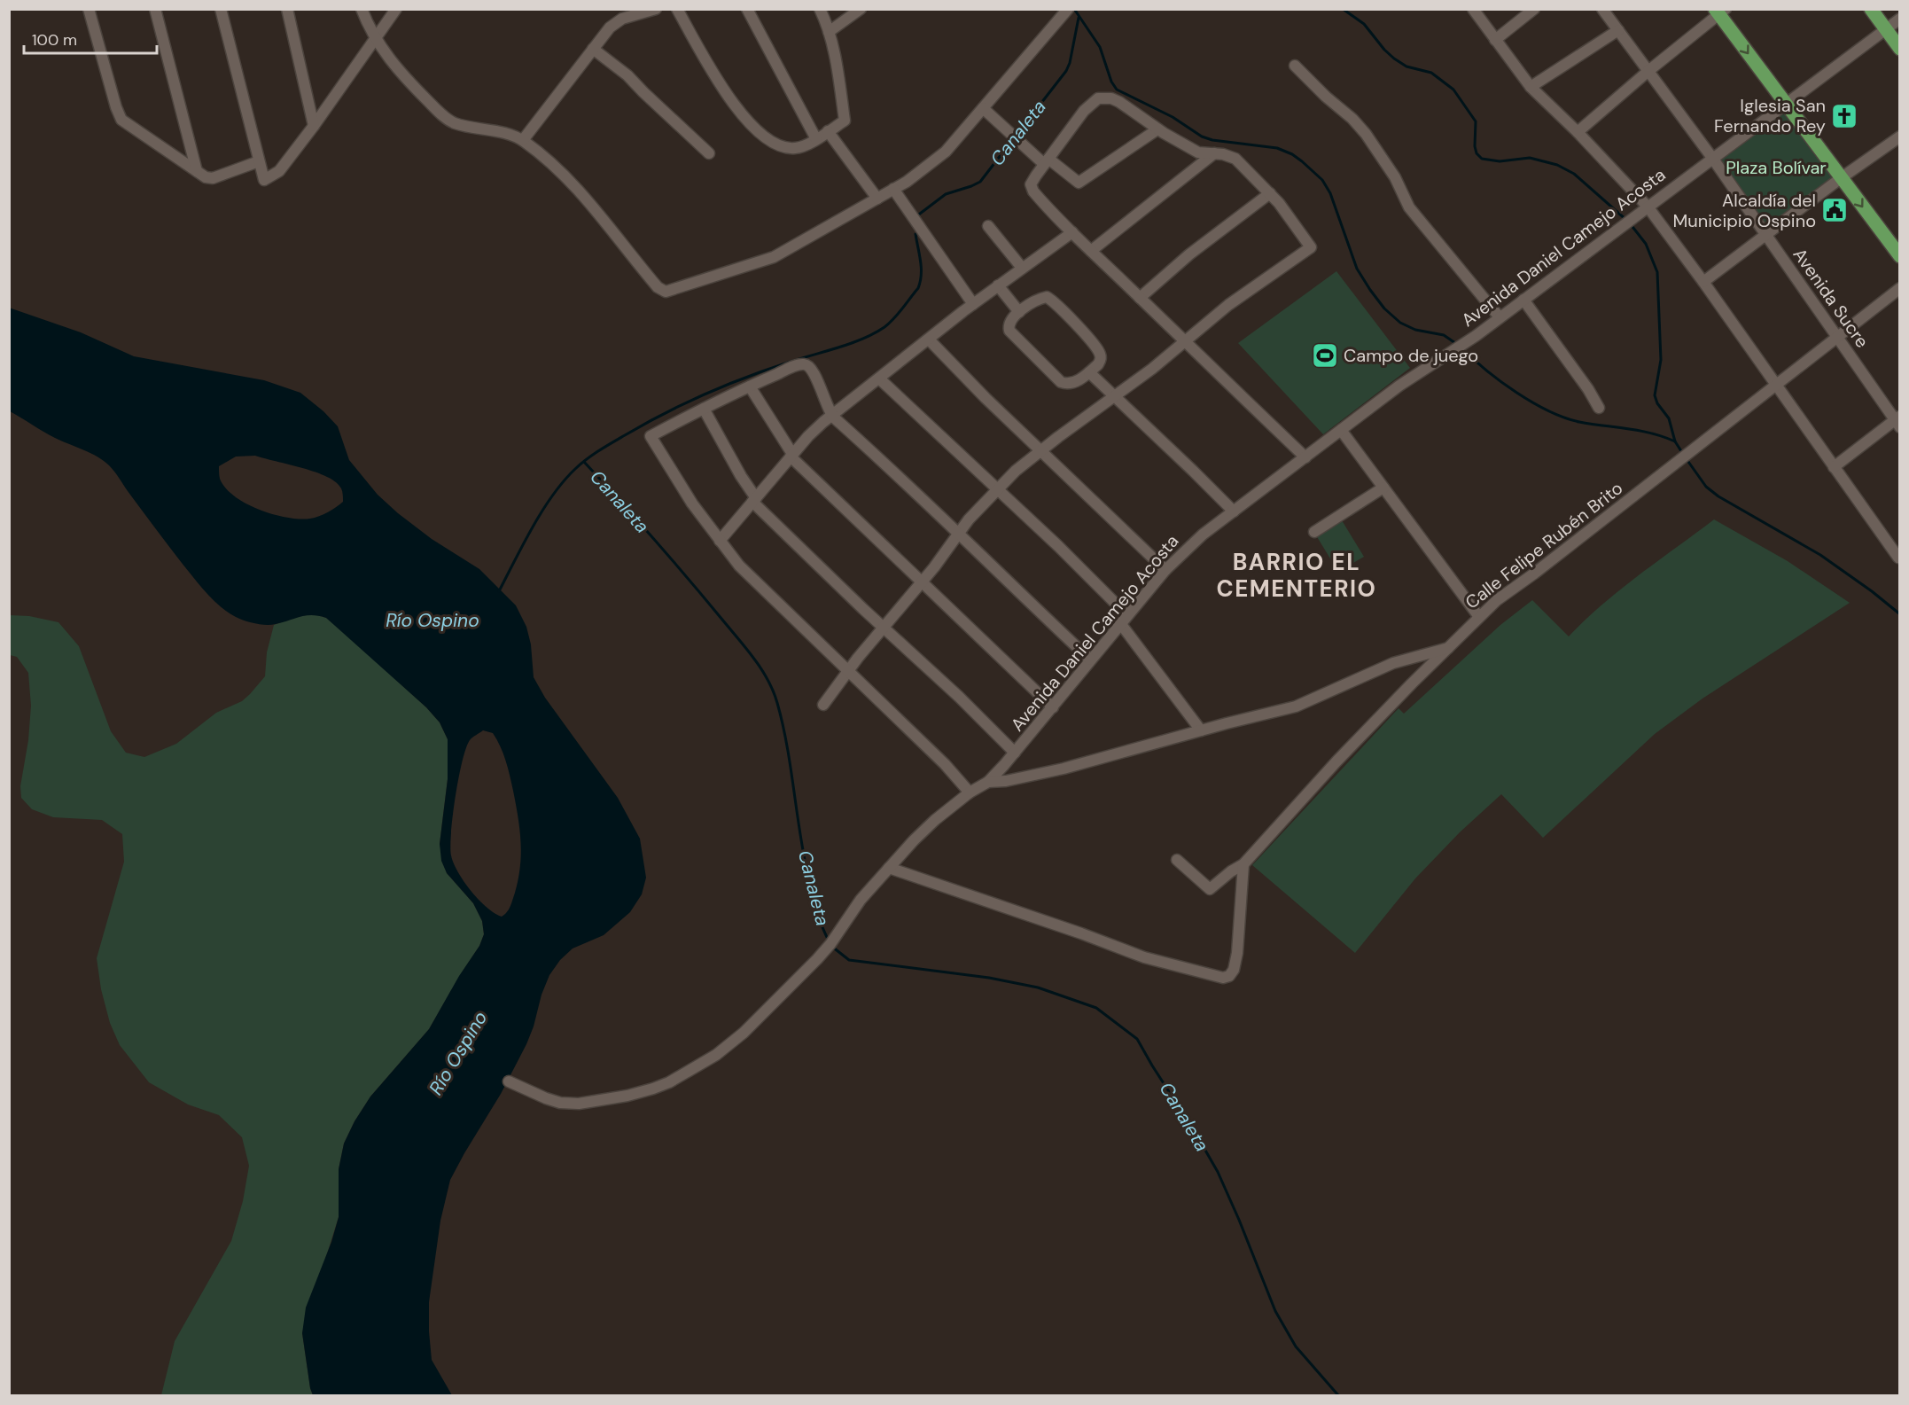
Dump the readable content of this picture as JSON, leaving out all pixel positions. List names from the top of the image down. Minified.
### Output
{"streets":{"street":["Avenida Daniel Camejo Acosta","Avenida Sucre","Calle Felipe Rubén Brito"]},"crossings":[["Avenida Daniel Camejo Acosta","Avenida Sucre"],["Avenida Sucre","Calle Felipe Rubén Brito"]],"districts":["BARRIO EL CEMENTERIO"],"water":["Canaleta","Río Ospino"],"parks":["Plaza Bolívar"],"places":{"church":["Iglesia San Fernando Rey"],"public building":["Alcaldía del Municipio Ospino"],"sports":["Campo de juego"]},"scale_bar":"100 m"}
